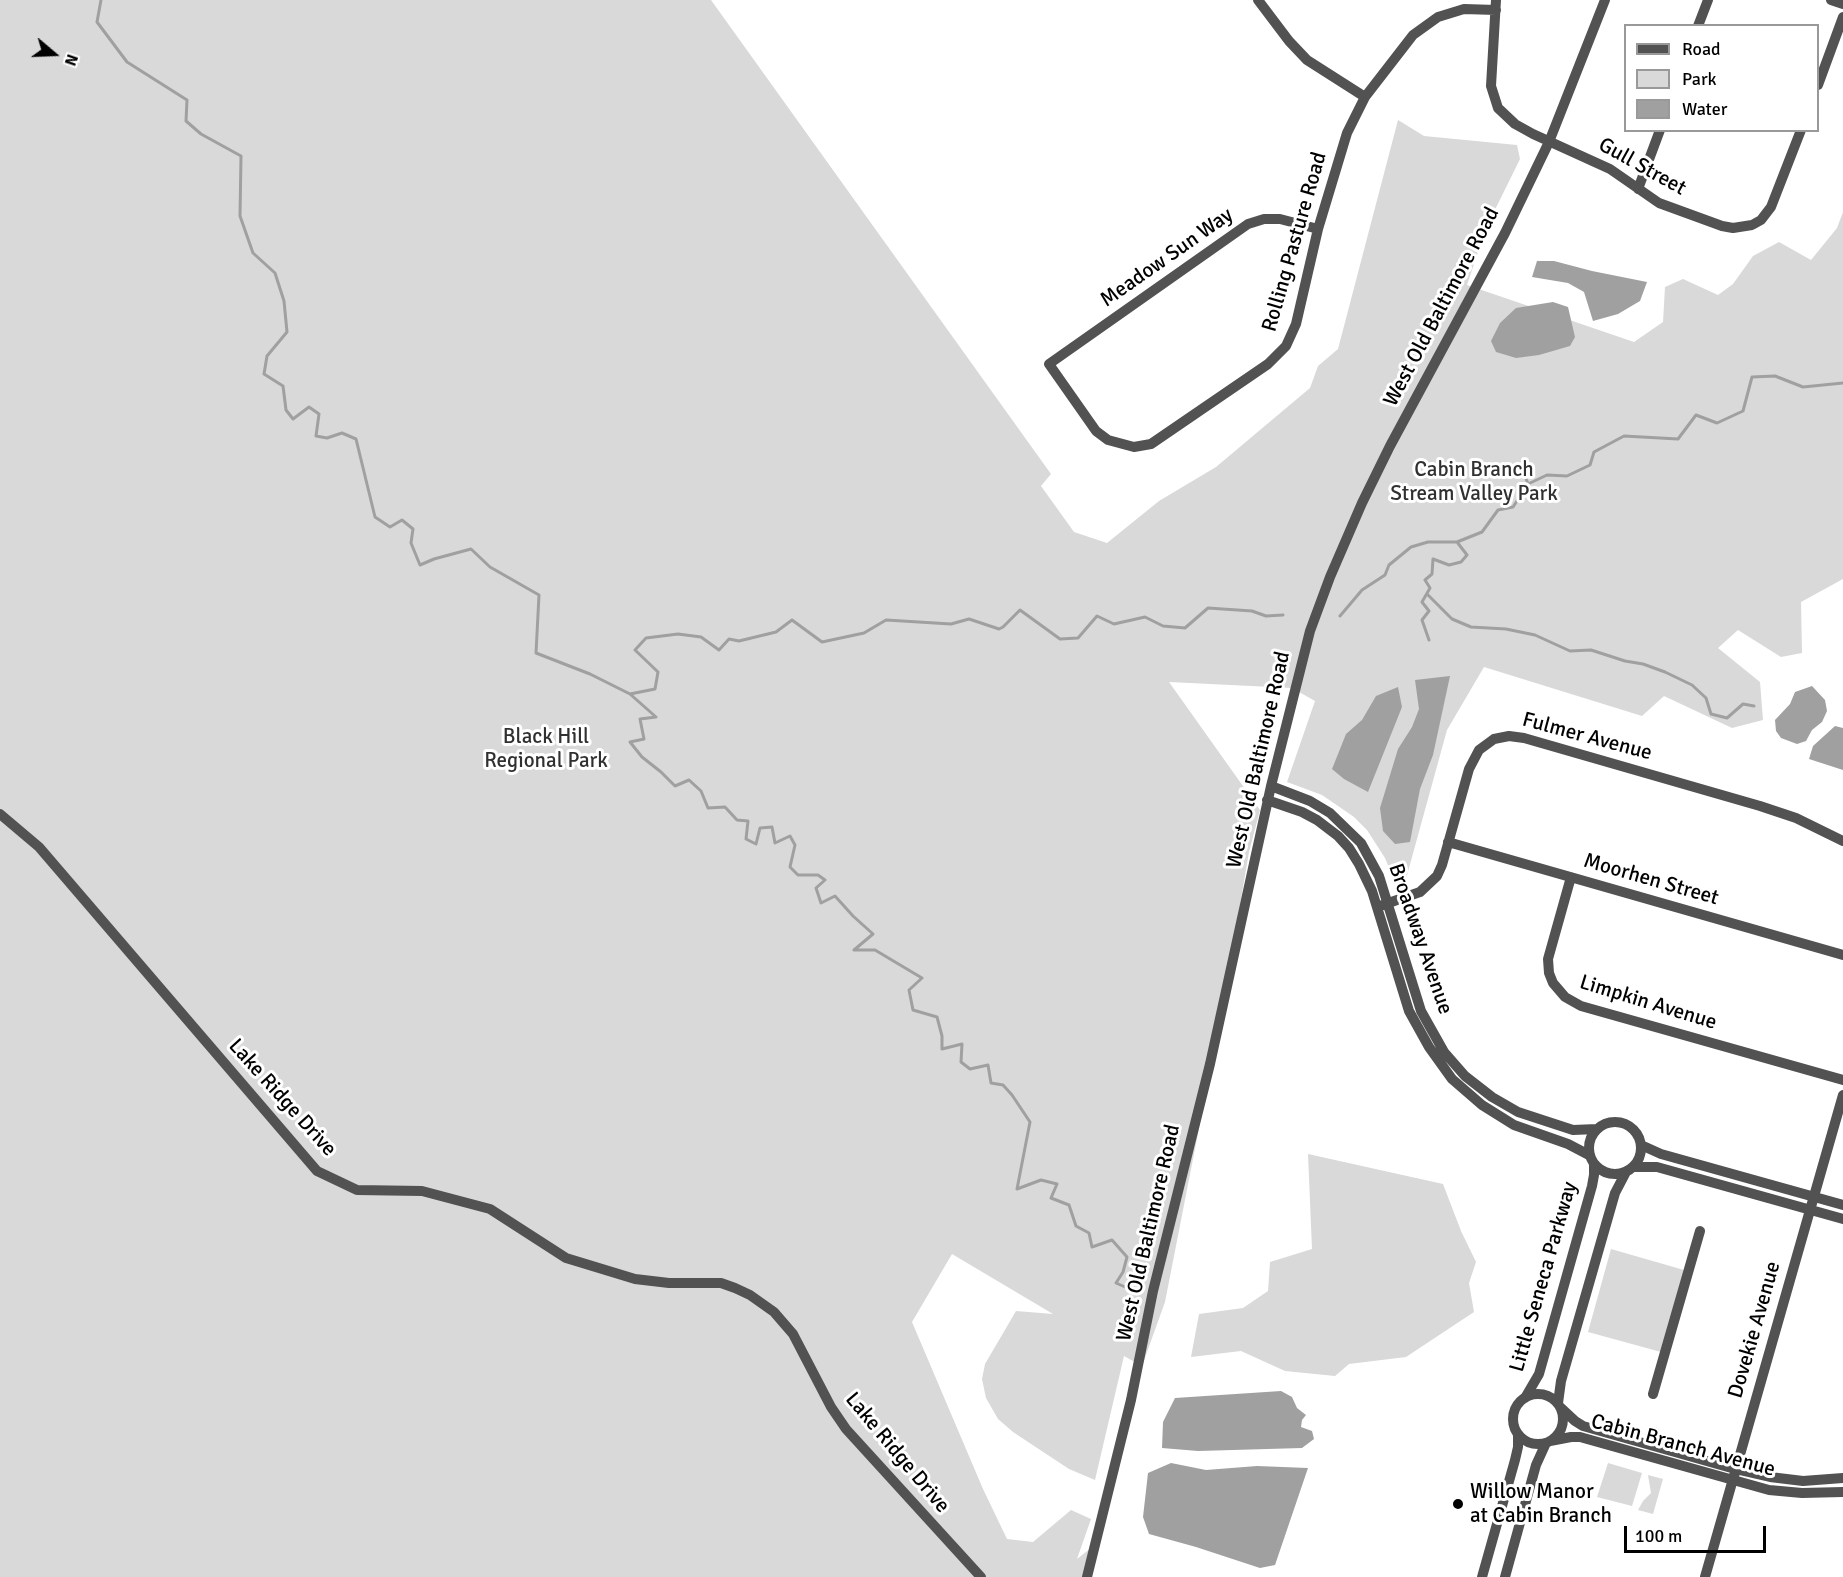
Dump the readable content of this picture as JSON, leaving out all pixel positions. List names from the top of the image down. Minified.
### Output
{"streets":{"street":["Gull Street","Rolling Pasture Road","Meadow Sun Way","West Old Baltimore Road","Fulmer Avenue","Moorhen Street","Broadway Avenue","Limpkin Avenue","Lake Ridge Drive","Little Seneca Parkway","Dovekie Avenue","Cabin Branch Avenue"]},"crossings":[["Gull Street","Rolling Pasture Road"],["Gull Street","West Old Baltimore Road"],["Rolling Pasture Road","Meadow Sun Way"],["West Old Baltimore Road","Broadway Avenue"],["Fulmer Avenue","Moorhen Street"],["Fulmer Avenue","Broadway Avenue"],["Moorhen Street","Limpkin Avenue"],["Broadway Avenue","Little Seneca Parkway"],["Little Seneca Parkway","Cabin Branch Avenue"],["Dovekie Avenue","Cabin Branch Avenue"]],"parks":["Cabin Branch Stream Valley Park","Black Hill Regional Park"],"places":["Willow Manor at Cabin Branch"],"legend":["Road","Park","Water"],"scale_bar":"100 m","north":"right"}
